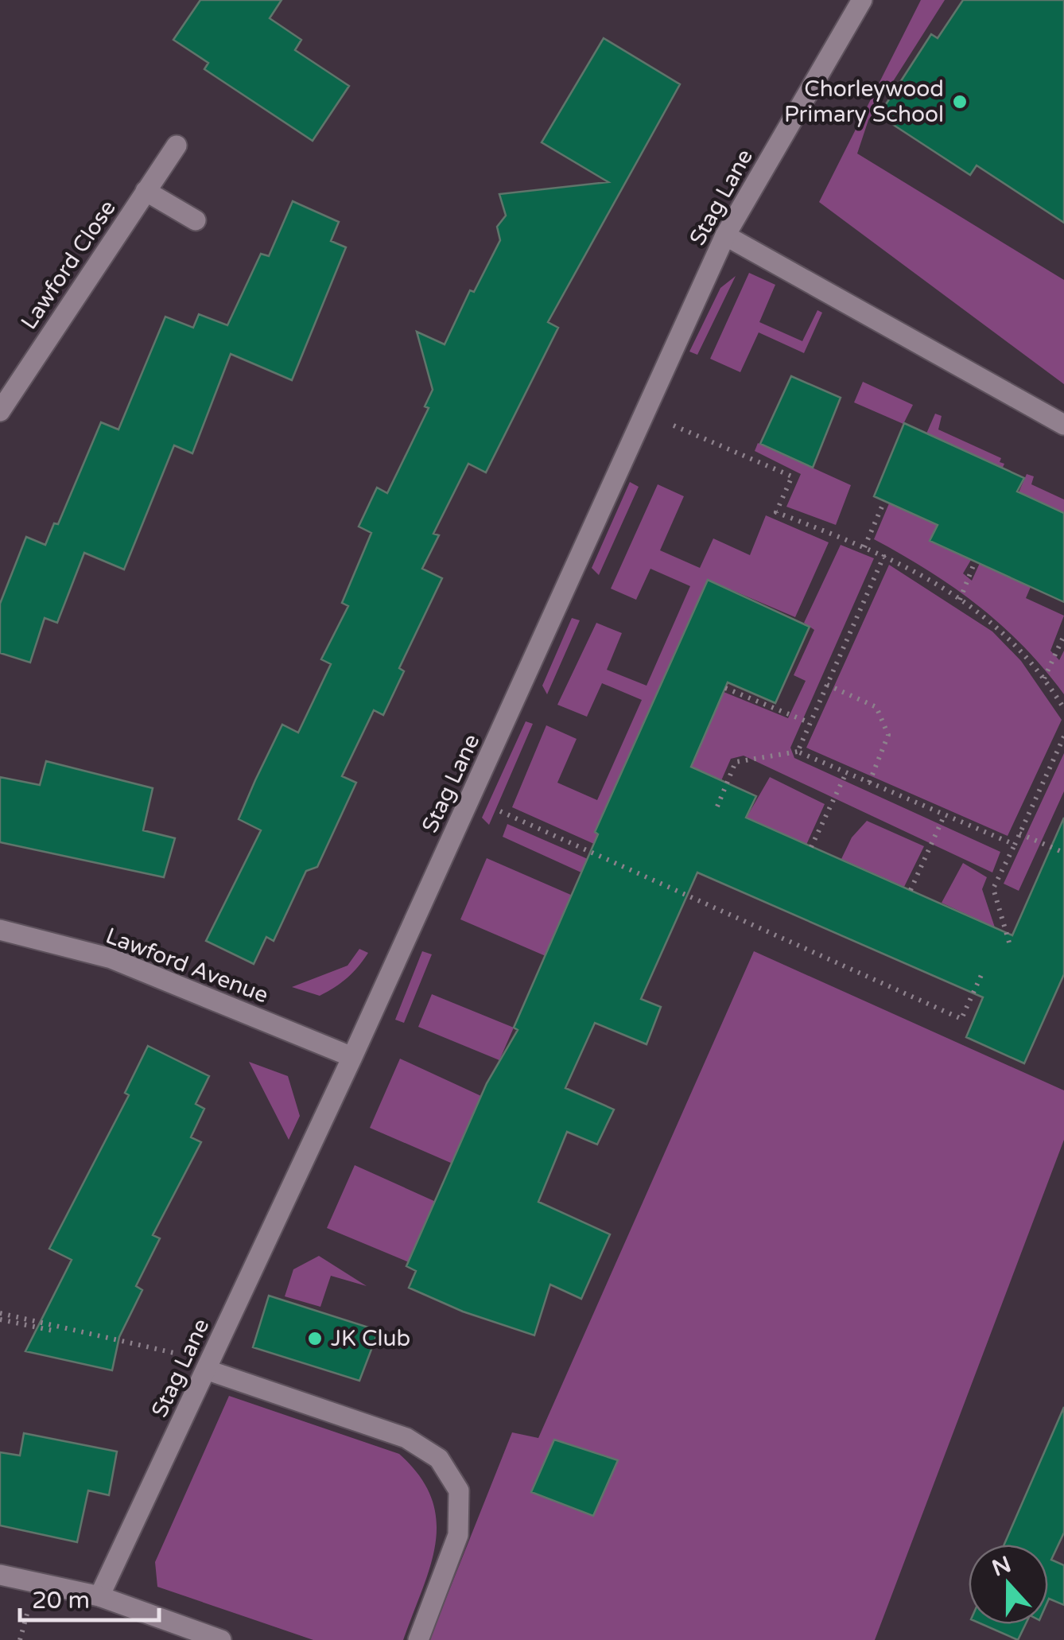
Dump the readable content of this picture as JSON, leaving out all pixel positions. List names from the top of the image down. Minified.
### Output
{"streets":{"street":["Stag Lane","Lawford Close","Lawford Avenue"]},"crossings":[["Stag Lane","Lawford Avenue"]],"places":["Chorleywood Primary School","JK Club"],"scale_bar":"20 m","north":"top"}
